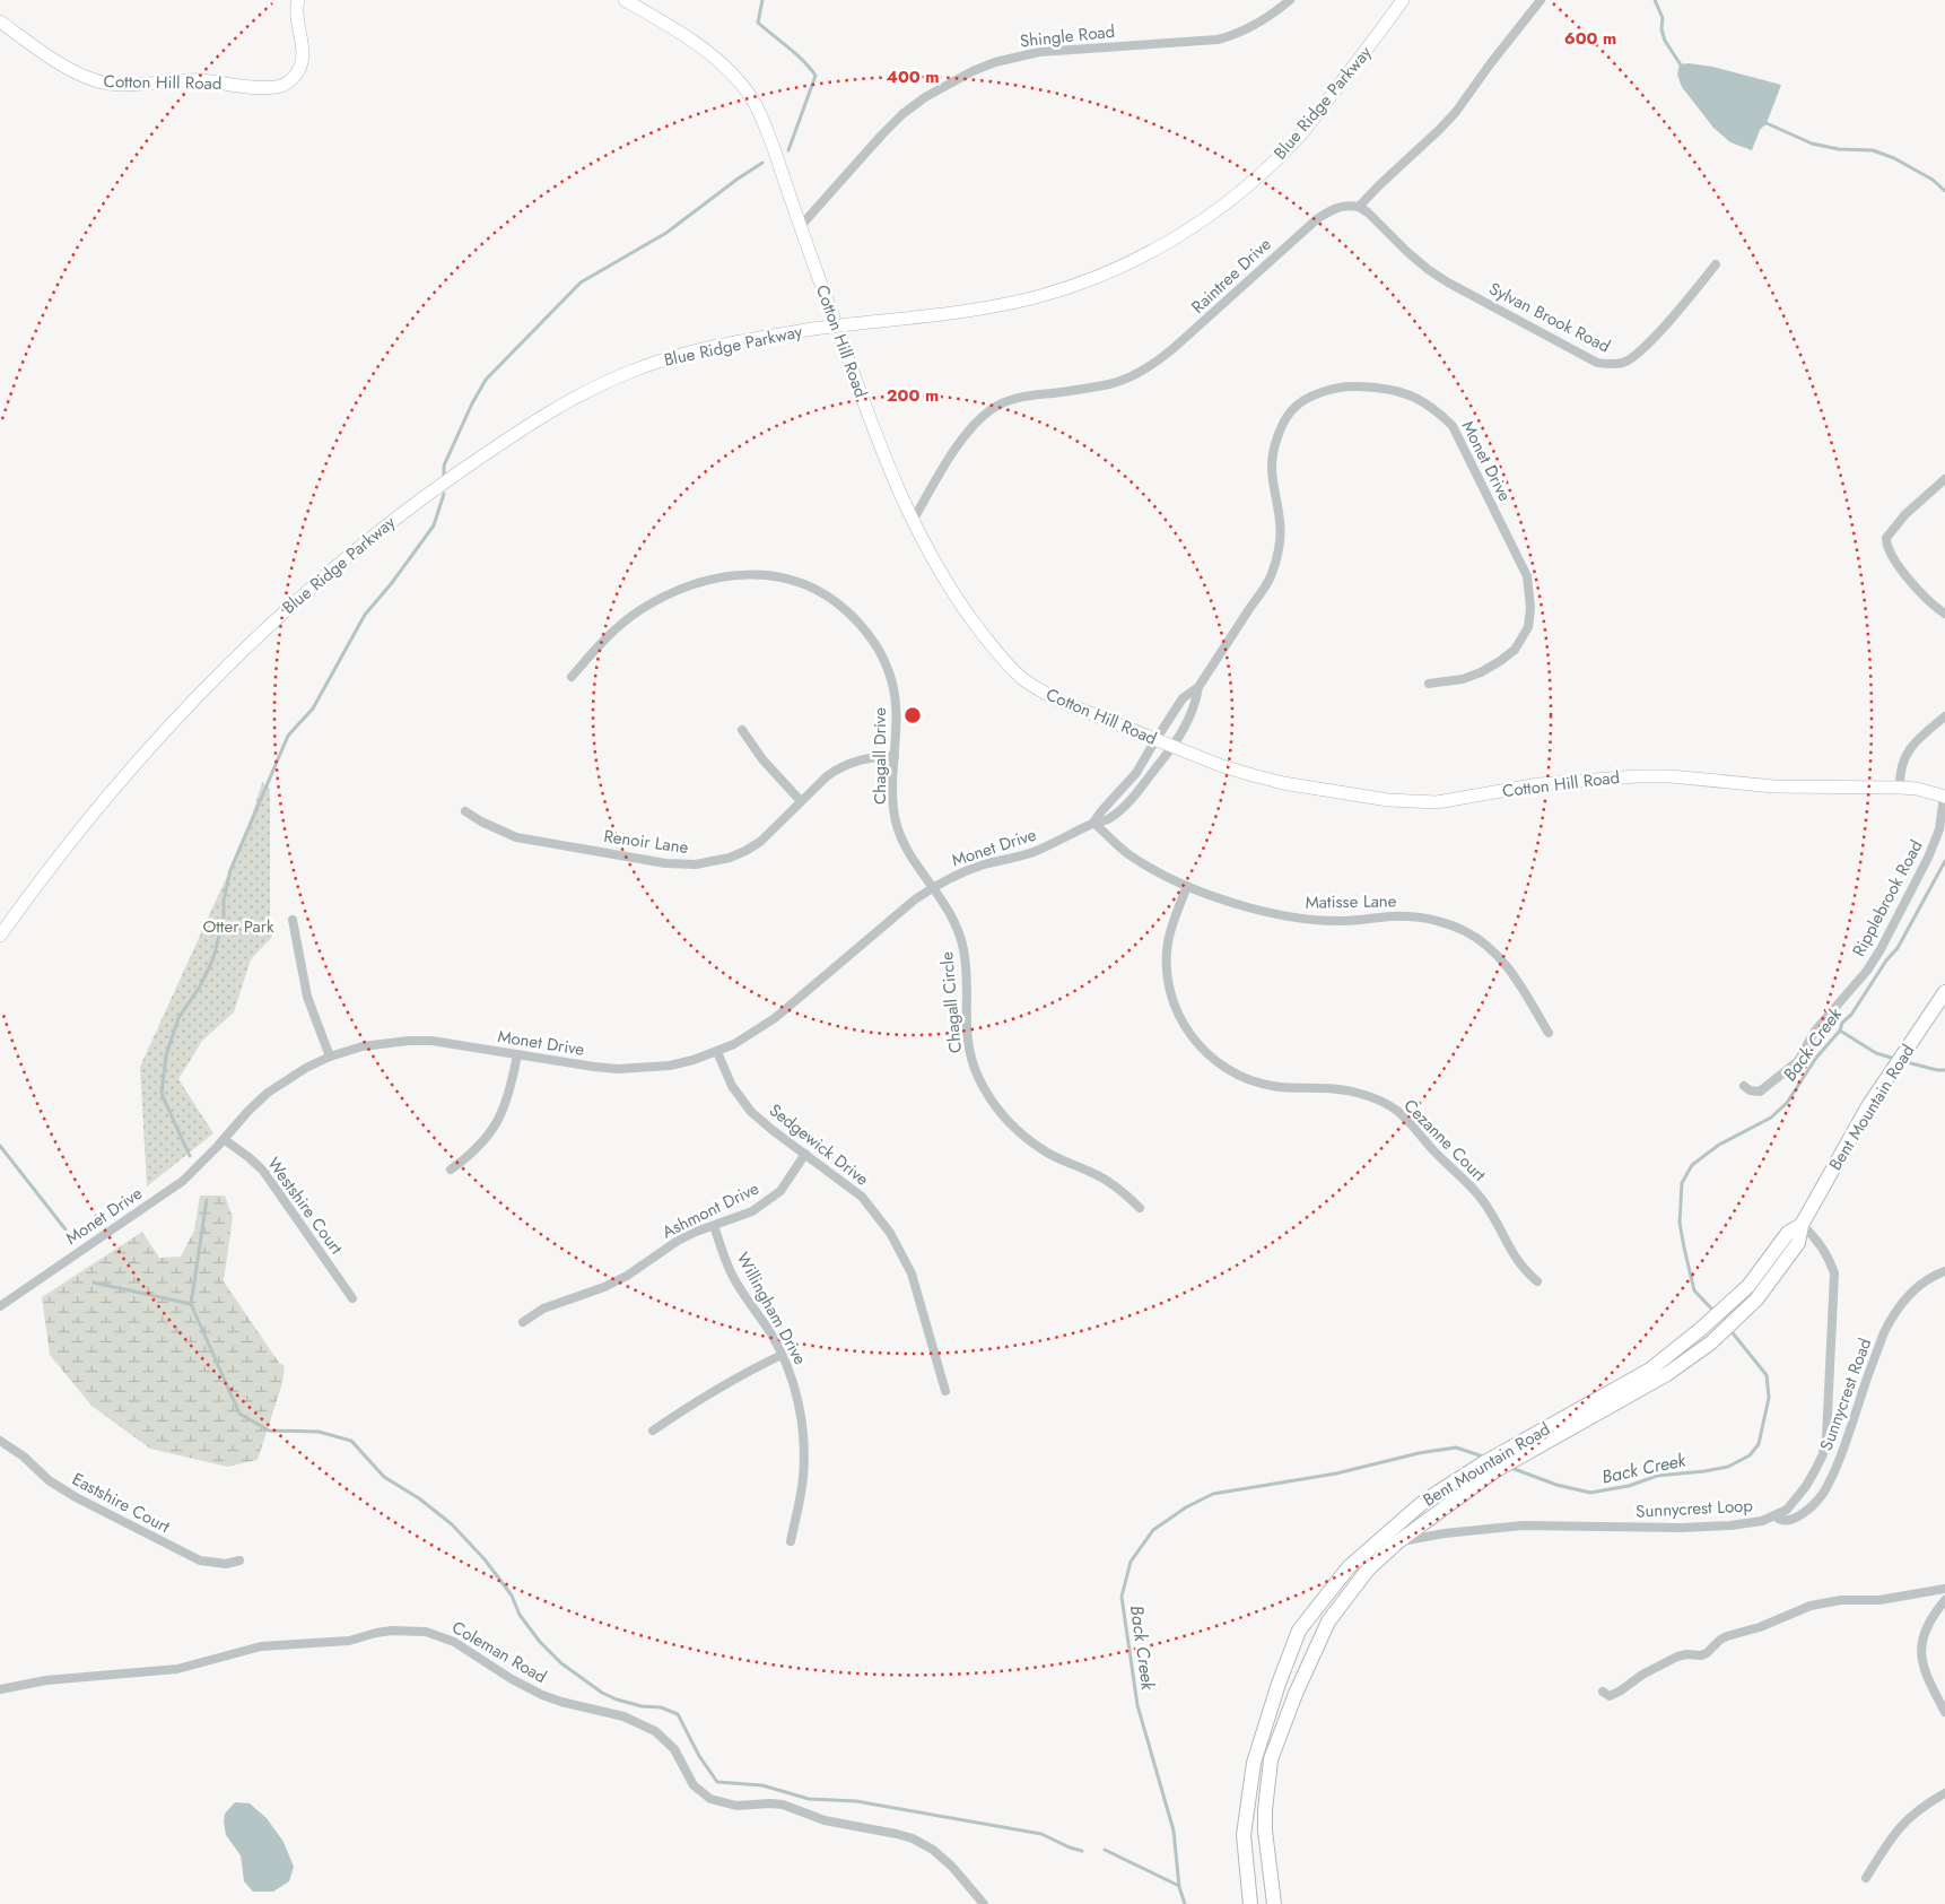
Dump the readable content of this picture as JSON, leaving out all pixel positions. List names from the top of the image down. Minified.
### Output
{"streets":{"main road":["Bent Mountain Road"],"street":["Shingle Road","Cotton Hill Road","Blue Ridge Parkway","Raintree Drive","Sylvan Brook Road","Monet Drive","Chagall Drive","Renoir Lane","Ripplebrook Road","Matisse Lane","Chagall Circle","Cezanne Court","Sedgewick Drive","Westshire Court","Ashmont Drive","Willingham Drive","Sunnycrest Road","Eastshire Court","Sunnycrest Loop","Coleman Road"]},"crossings":[["Shingle Road","Cotton Hill Road"],["Cotton Hill Road","Raintree Drive"],["Cotton Hill Road","Monet Drive"],["Cotton Hill Road","Ripplebrook Road"],["Raintree Drive","Sylvan Brook Road"],["Monet Drive","Chagall Drive"],["Monet Drive","Matisse Lane"],["Monet Drive","Chagall Circle"],["Monet Drive","Sedgewick Drive"],["Monet Drive","Westshire Court"],["Chagall Drive","Renoir Lane"],["Chagall Drive","Chagall Circle"],["Matisse Lane","Cezanne Court"],["Bent Mountain Road","Sunnycrest Loop"],["Sedgewick Drive","Ashmont Drive"],["Ashmont Drive","Willingham Drive"],["Sunnycrest Road","Sunnycrest Loop"]],"water":["Back Creek"],"parks":["Otter Park"],"rings":["600 m","400 m","200 m"]}
